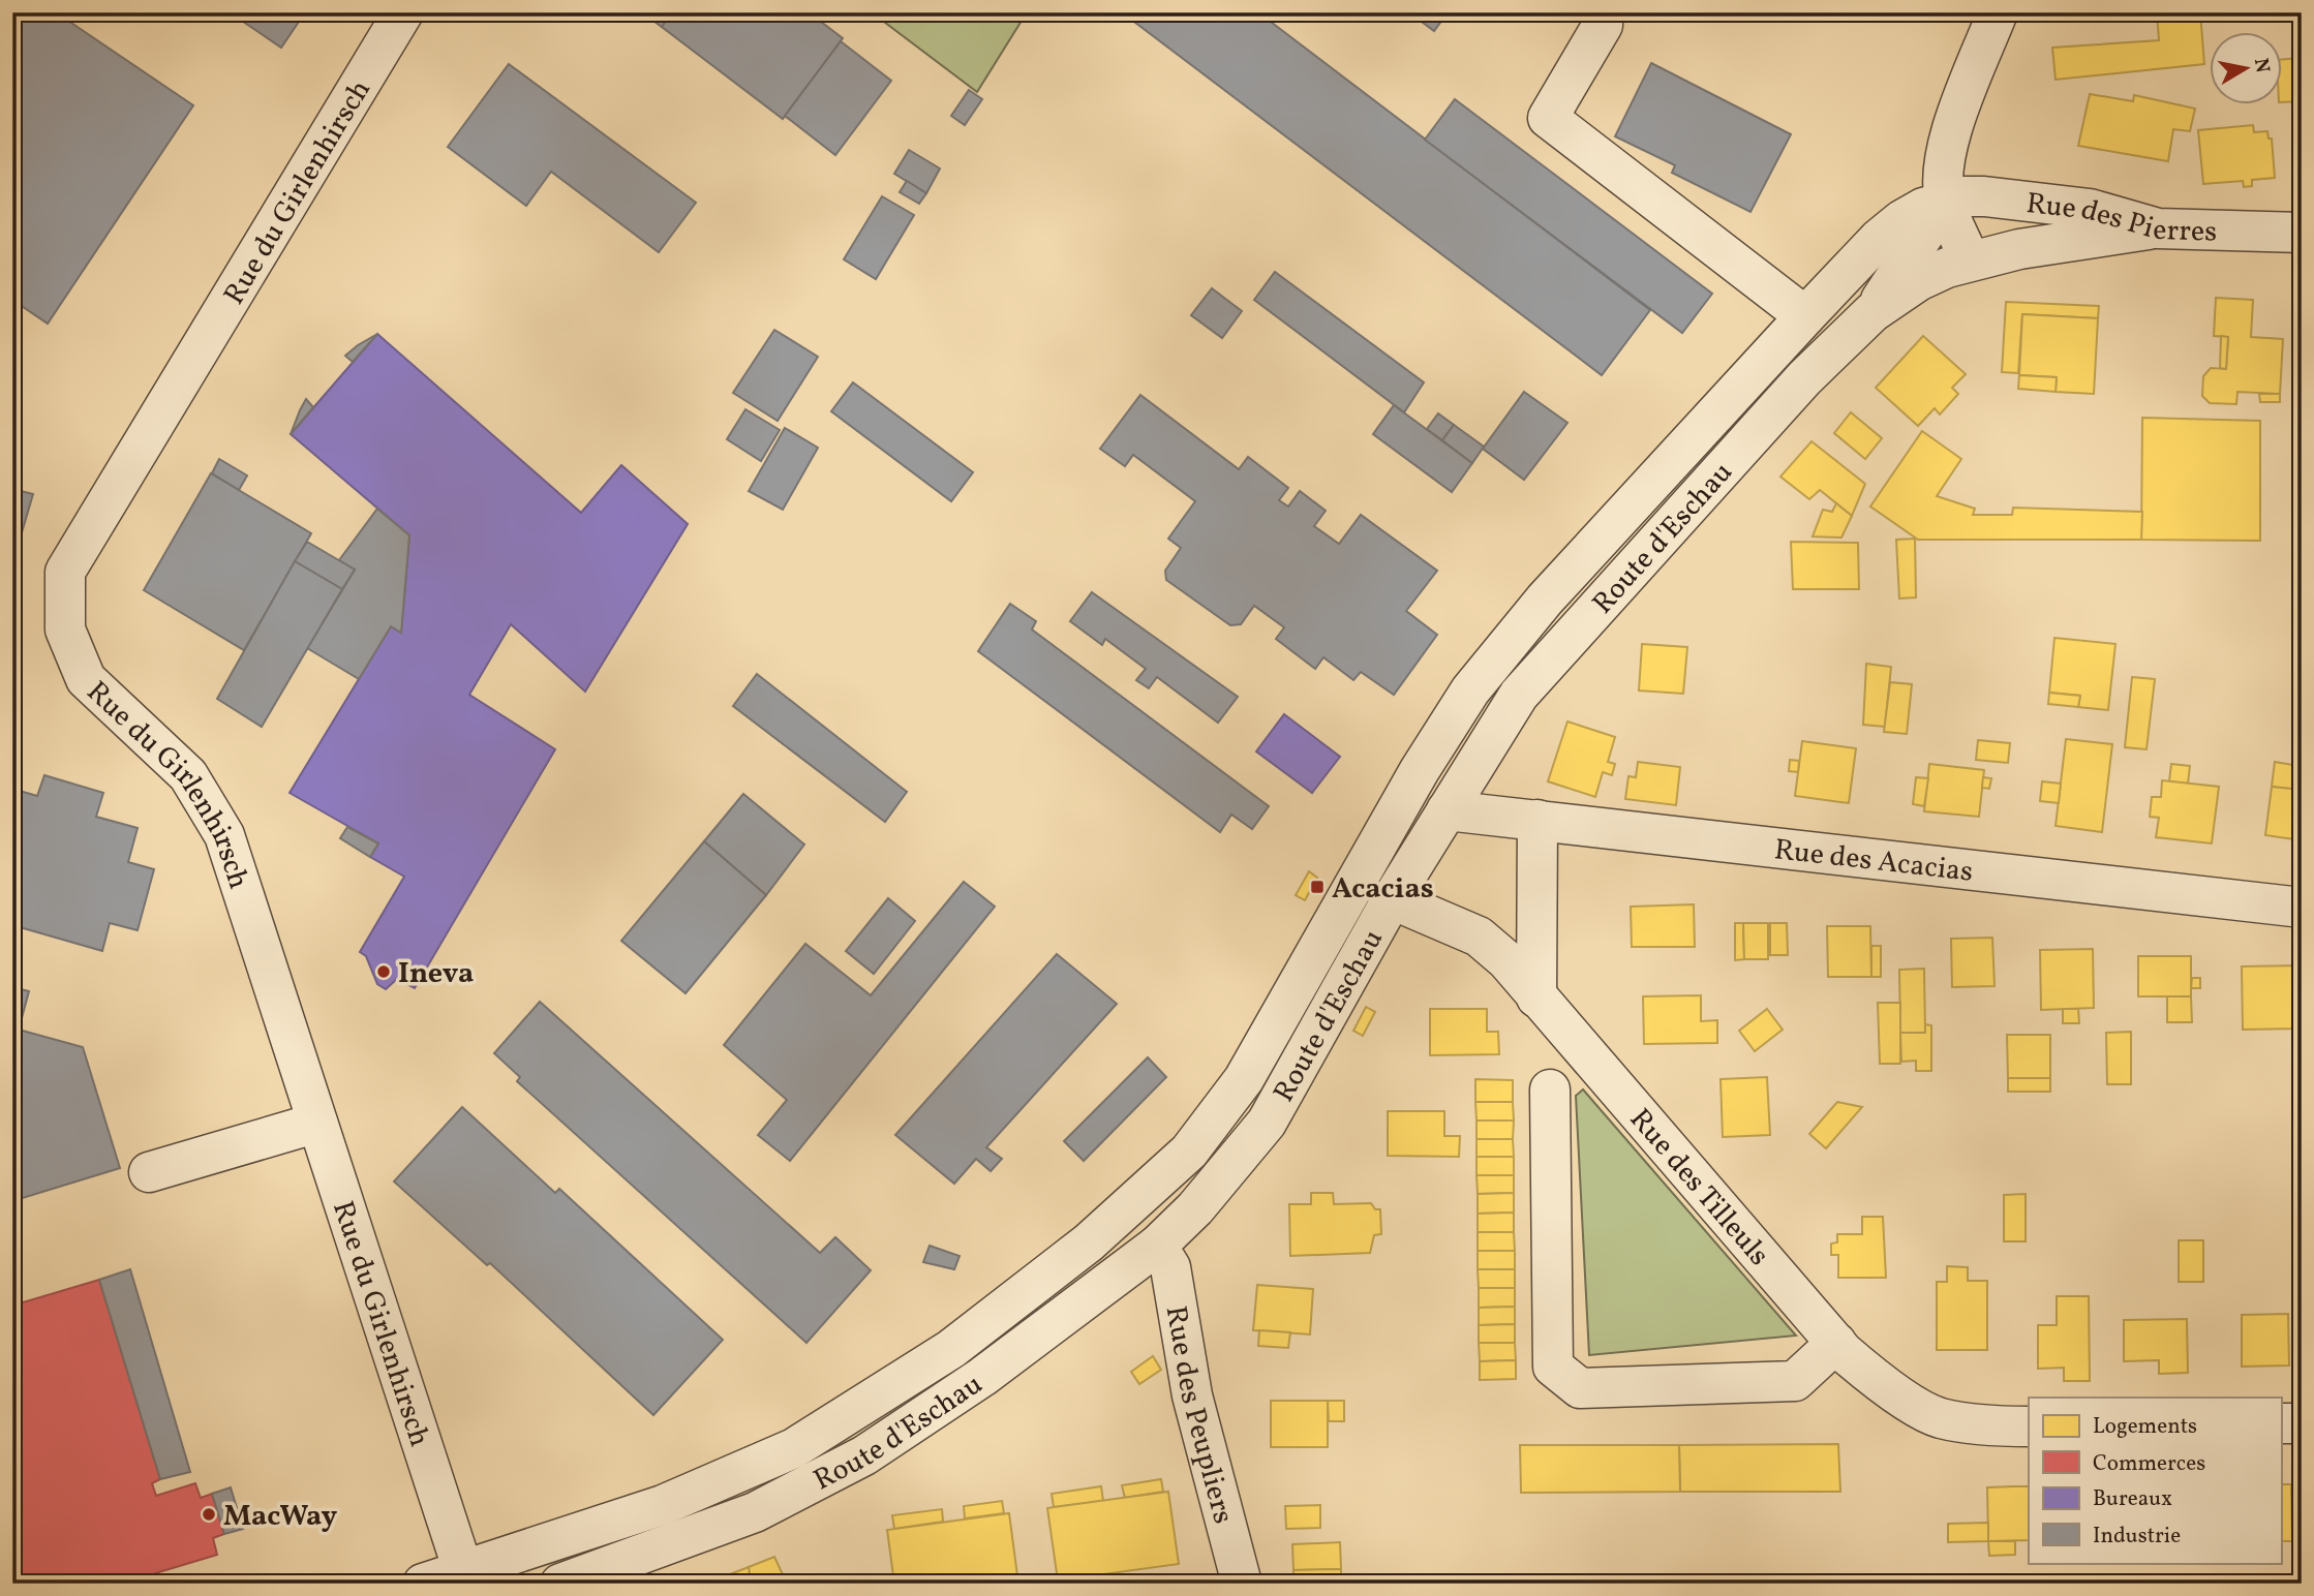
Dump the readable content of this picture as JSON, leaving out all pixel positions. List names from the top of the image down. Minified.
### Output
{"streets":{"street":["Rue du Girlenhirsch","Rue des Pierres","Route d'Eschau","Rue des Acacias","Rue des Tilleuls","Rue des Peupliers"]},"crossings":[["Rue du Girlenhirsch","Route d'Eschau"],["Rue des Pierres","Route d'Eschau"],["Route d'Eschau","Rue des Acacias"],["Route d'Eschau","Rue des Tilleuls"],["Route d'Eschau","Rue des Peupliers"]],"places":{"transit":["Acacias"],"other":["Ineva","MacWay"]},"legend":["Logements","Commerces","Bureaux","Industrie"],"north":"right"}
